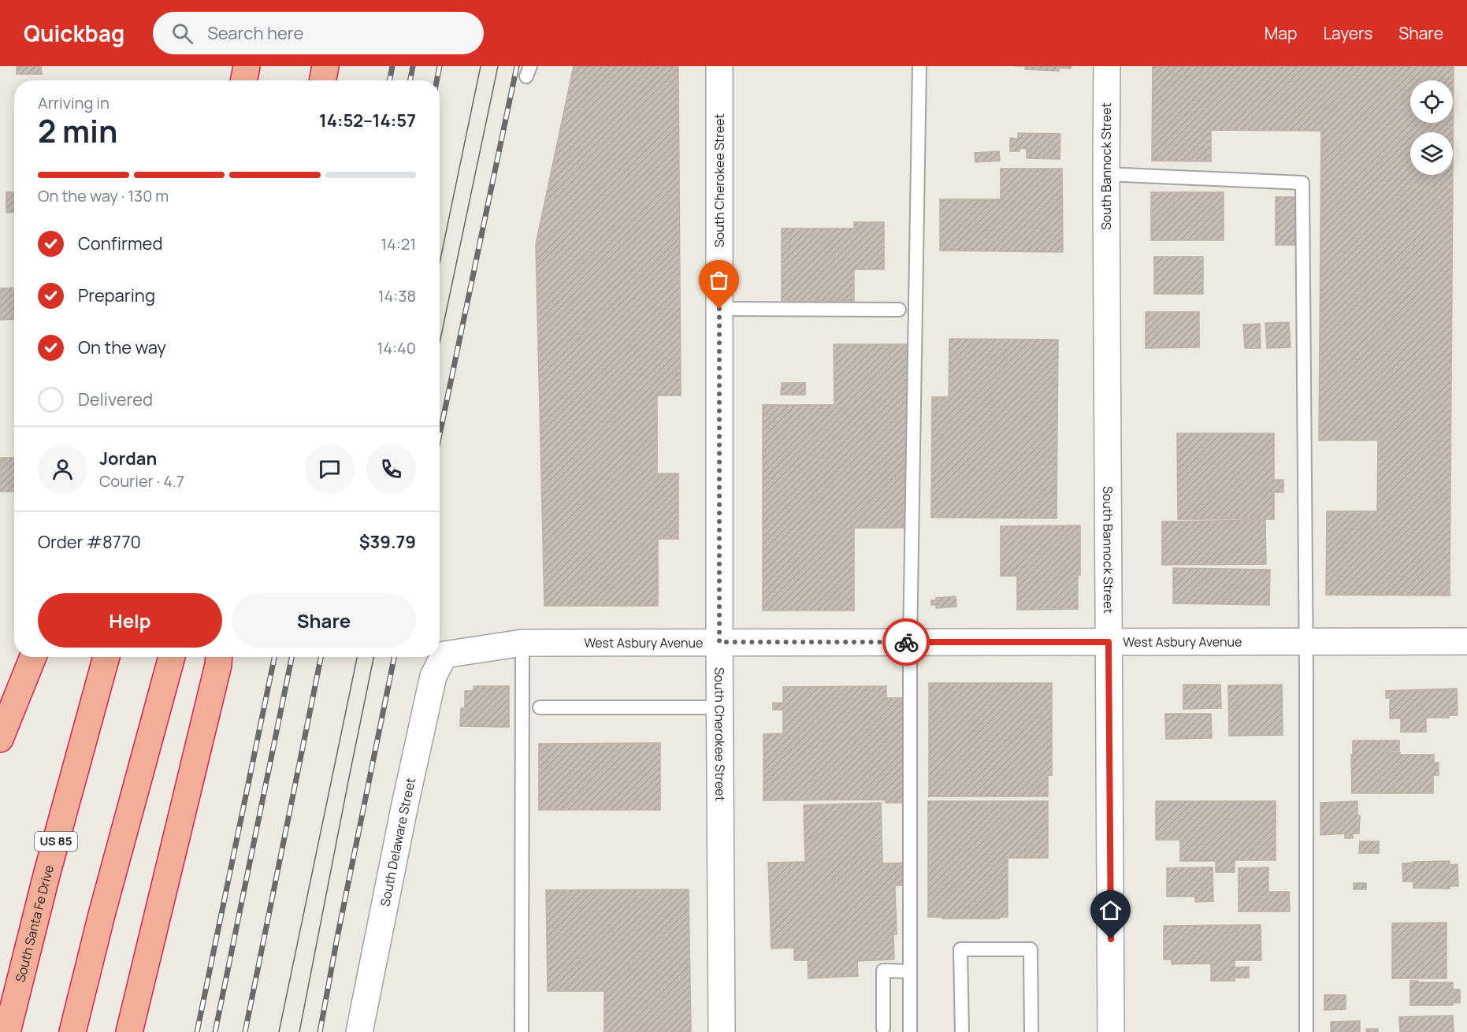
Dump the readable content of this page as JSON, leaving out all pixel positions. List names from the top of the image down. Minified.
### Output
{"streets":{"highway":["US 85","South Santa Fe Drive"],"street":["South Bannock Street","South Cherokee Street","West Asbury Avenue","South Delaware Street"]},"crossings":[["South Bannock Street","West Asbury Avenue"],["South Cherokee Street","West Asbury Avenue"],["West Asbury Avenue","South Delaware Street"]],"page":{"header":"Quickbag","search":"Search here","nav":["Map","Layers","Share"],"heading":["2 min","Arriving in","14:52–14:57"],"panel":["Jordan","Courier · 4.7","Order #8770","$39.79"],"bar":"On the way · 130 m","list":[["Confirmed","14:21"],["Preparing","14:38"],["On the way","14:40"],"Delivered"],"buttons":["Help","Share"]}}
